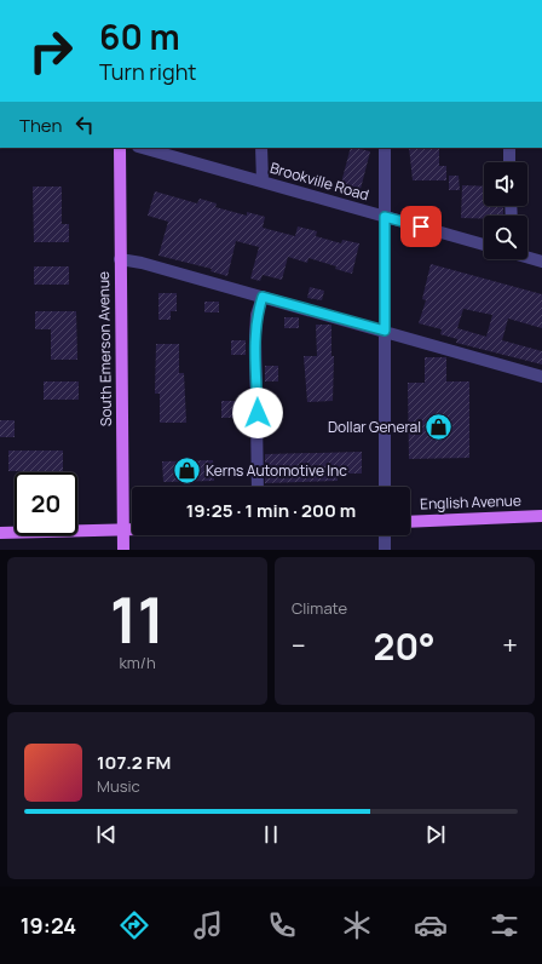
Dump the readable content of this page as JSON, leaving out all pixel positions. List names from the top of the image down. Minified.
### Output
{"streets":{"main road":["South Emerson Avenue","English Avenue"],"street":["Brookville Road"]},"places":{"shop":["Dollar General","Kerns Automotive Inc"]},"page":{"turn":["60 m","Turn right"],"then":"Then","limit":"20","trip":"19:25 · 1 min · 200 m","tile":[["11","km/h"],"Climate"],"heat":["−","20°","+"],"song":["107.2 FM","Music"],"tabs":"19:24"}}
